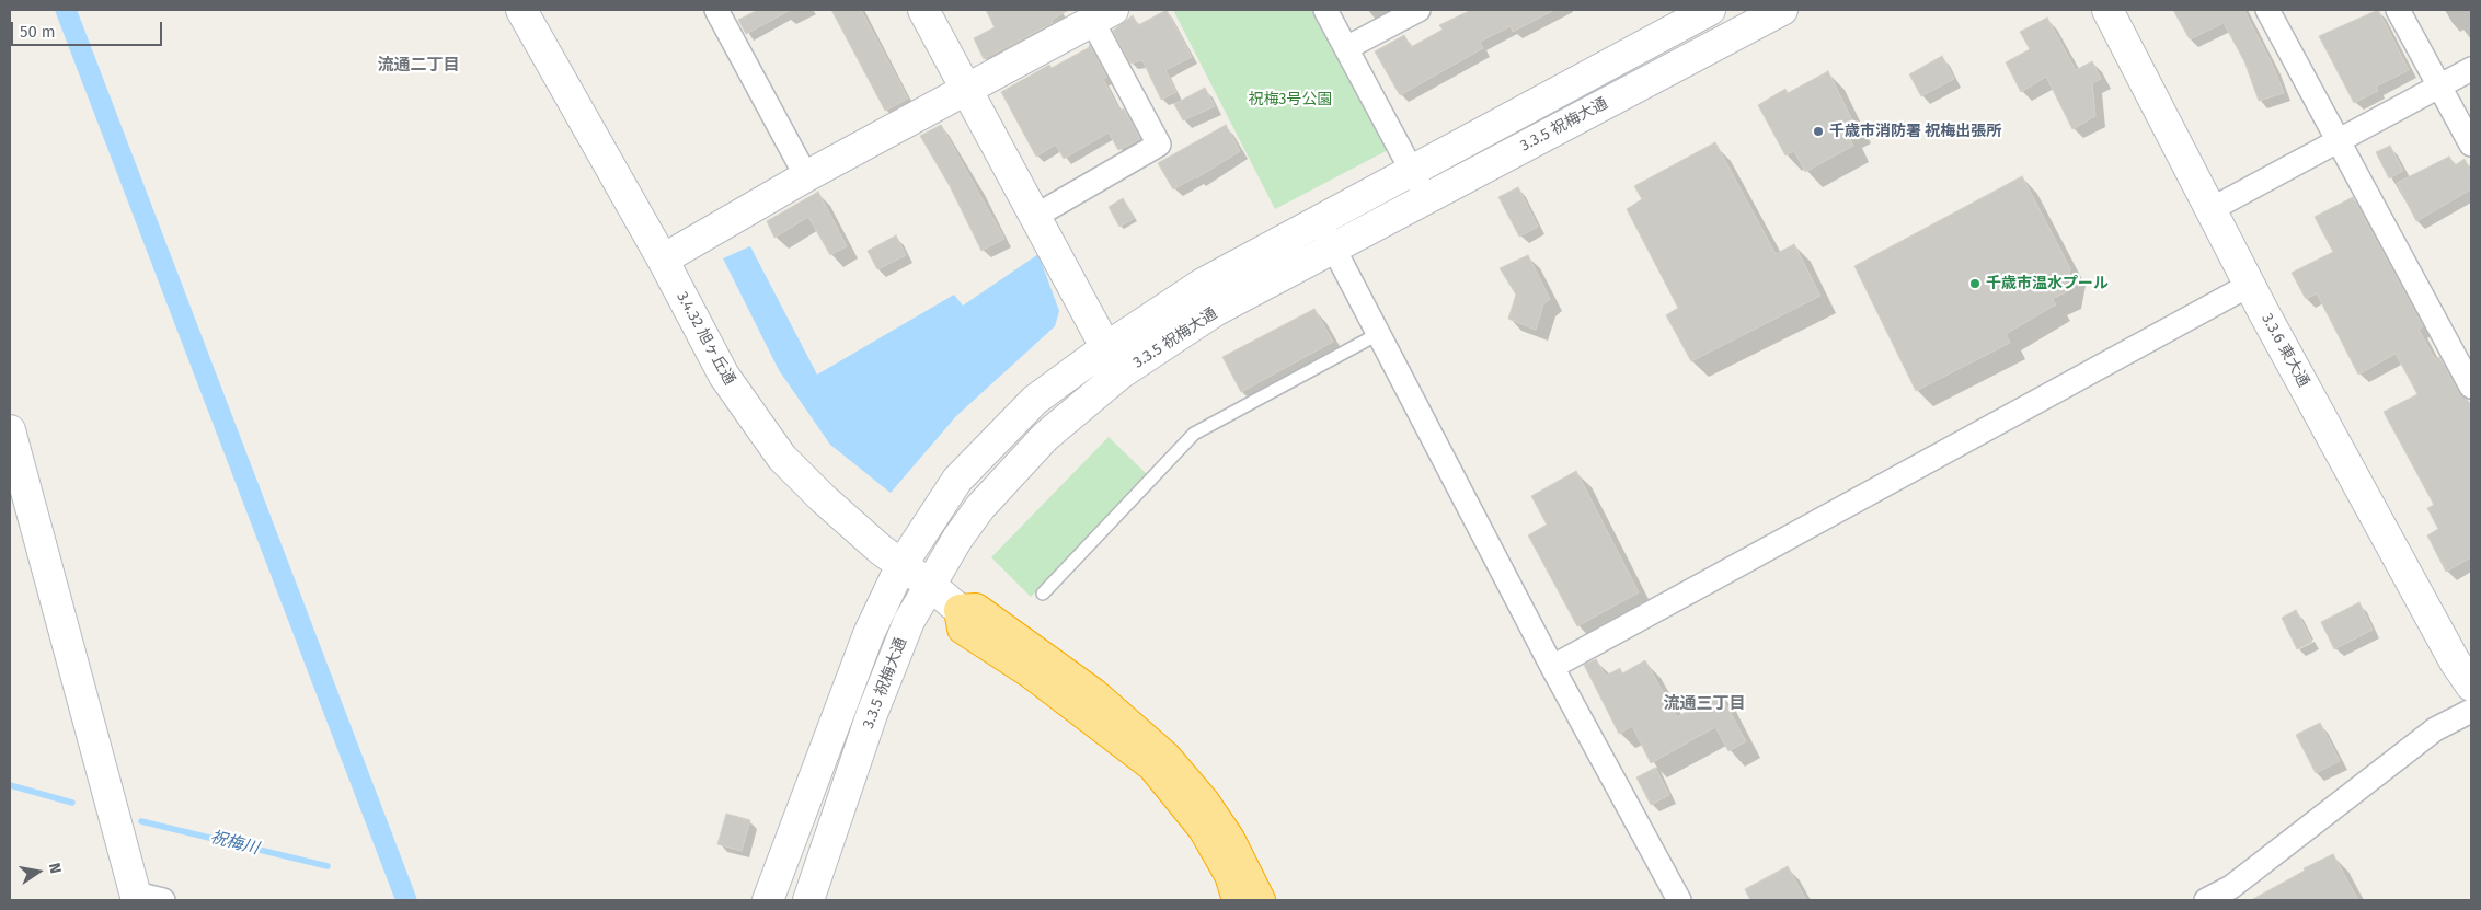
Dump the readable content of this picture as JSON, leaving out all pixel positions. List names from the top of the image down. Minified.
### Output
{"streets":{"street":["3.3.5 祝梅大通","3.4.32 旭ヶ丘通","3.3.6 東大通"]},"crossings":[["3.3.5 祝梅大通","3.4.32 旭ヶ丘通"]],"districts":["流通二丁目","流通三丁目"],"water":["祝梅川"],"parks":["祝梅3号公園"],"places":["千歳市消防署 祝梅出張所","千歳市温水プール"],"scale_bar":"50 m","north":"right"}
